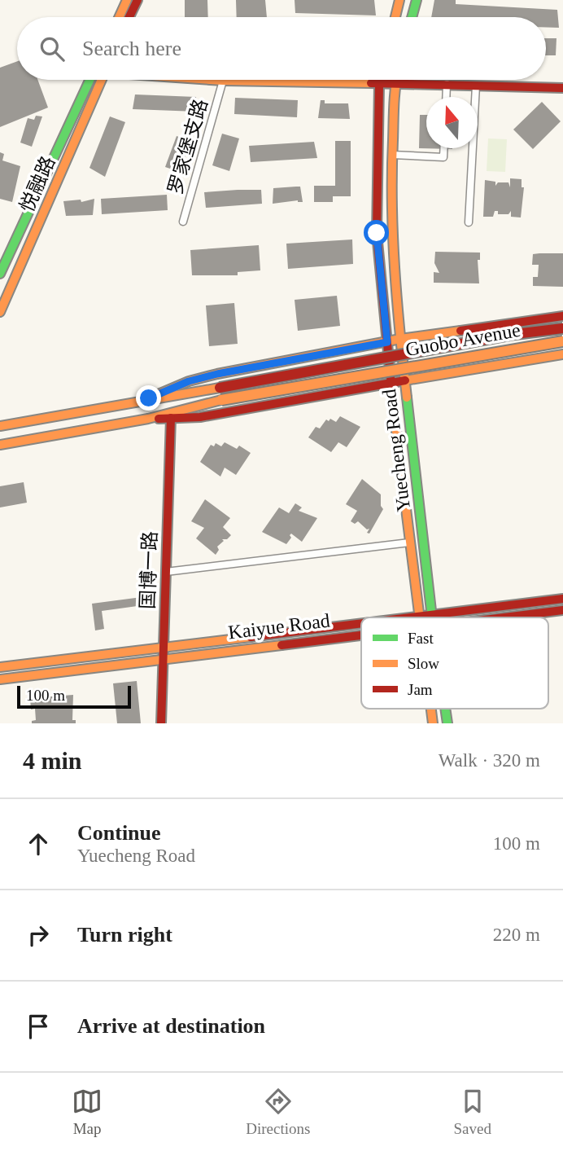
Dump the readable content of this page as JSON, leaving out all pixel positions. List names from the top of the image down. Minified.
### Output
{"streets":{"main road":["悦融路","Guobo Avenue","Yuecheng Road","国博一路","Kaiyue Road"],"street":["罗家堡支路"]},"crossings":[["国博一路","Kaiyue Road"]],"legend":["Fast","Slow","Jam"],"scale_bar":"100 m","north":"top","page":{"search":"Search here","scale":"100 m","heading":["4 min","Walk · 320 m"],"list":[["Continue","Yuecheng Road","100 m"],["Turn right","220 m"],"Arrive at destination"],"nav":["Map","Directions","Saved"]}}
